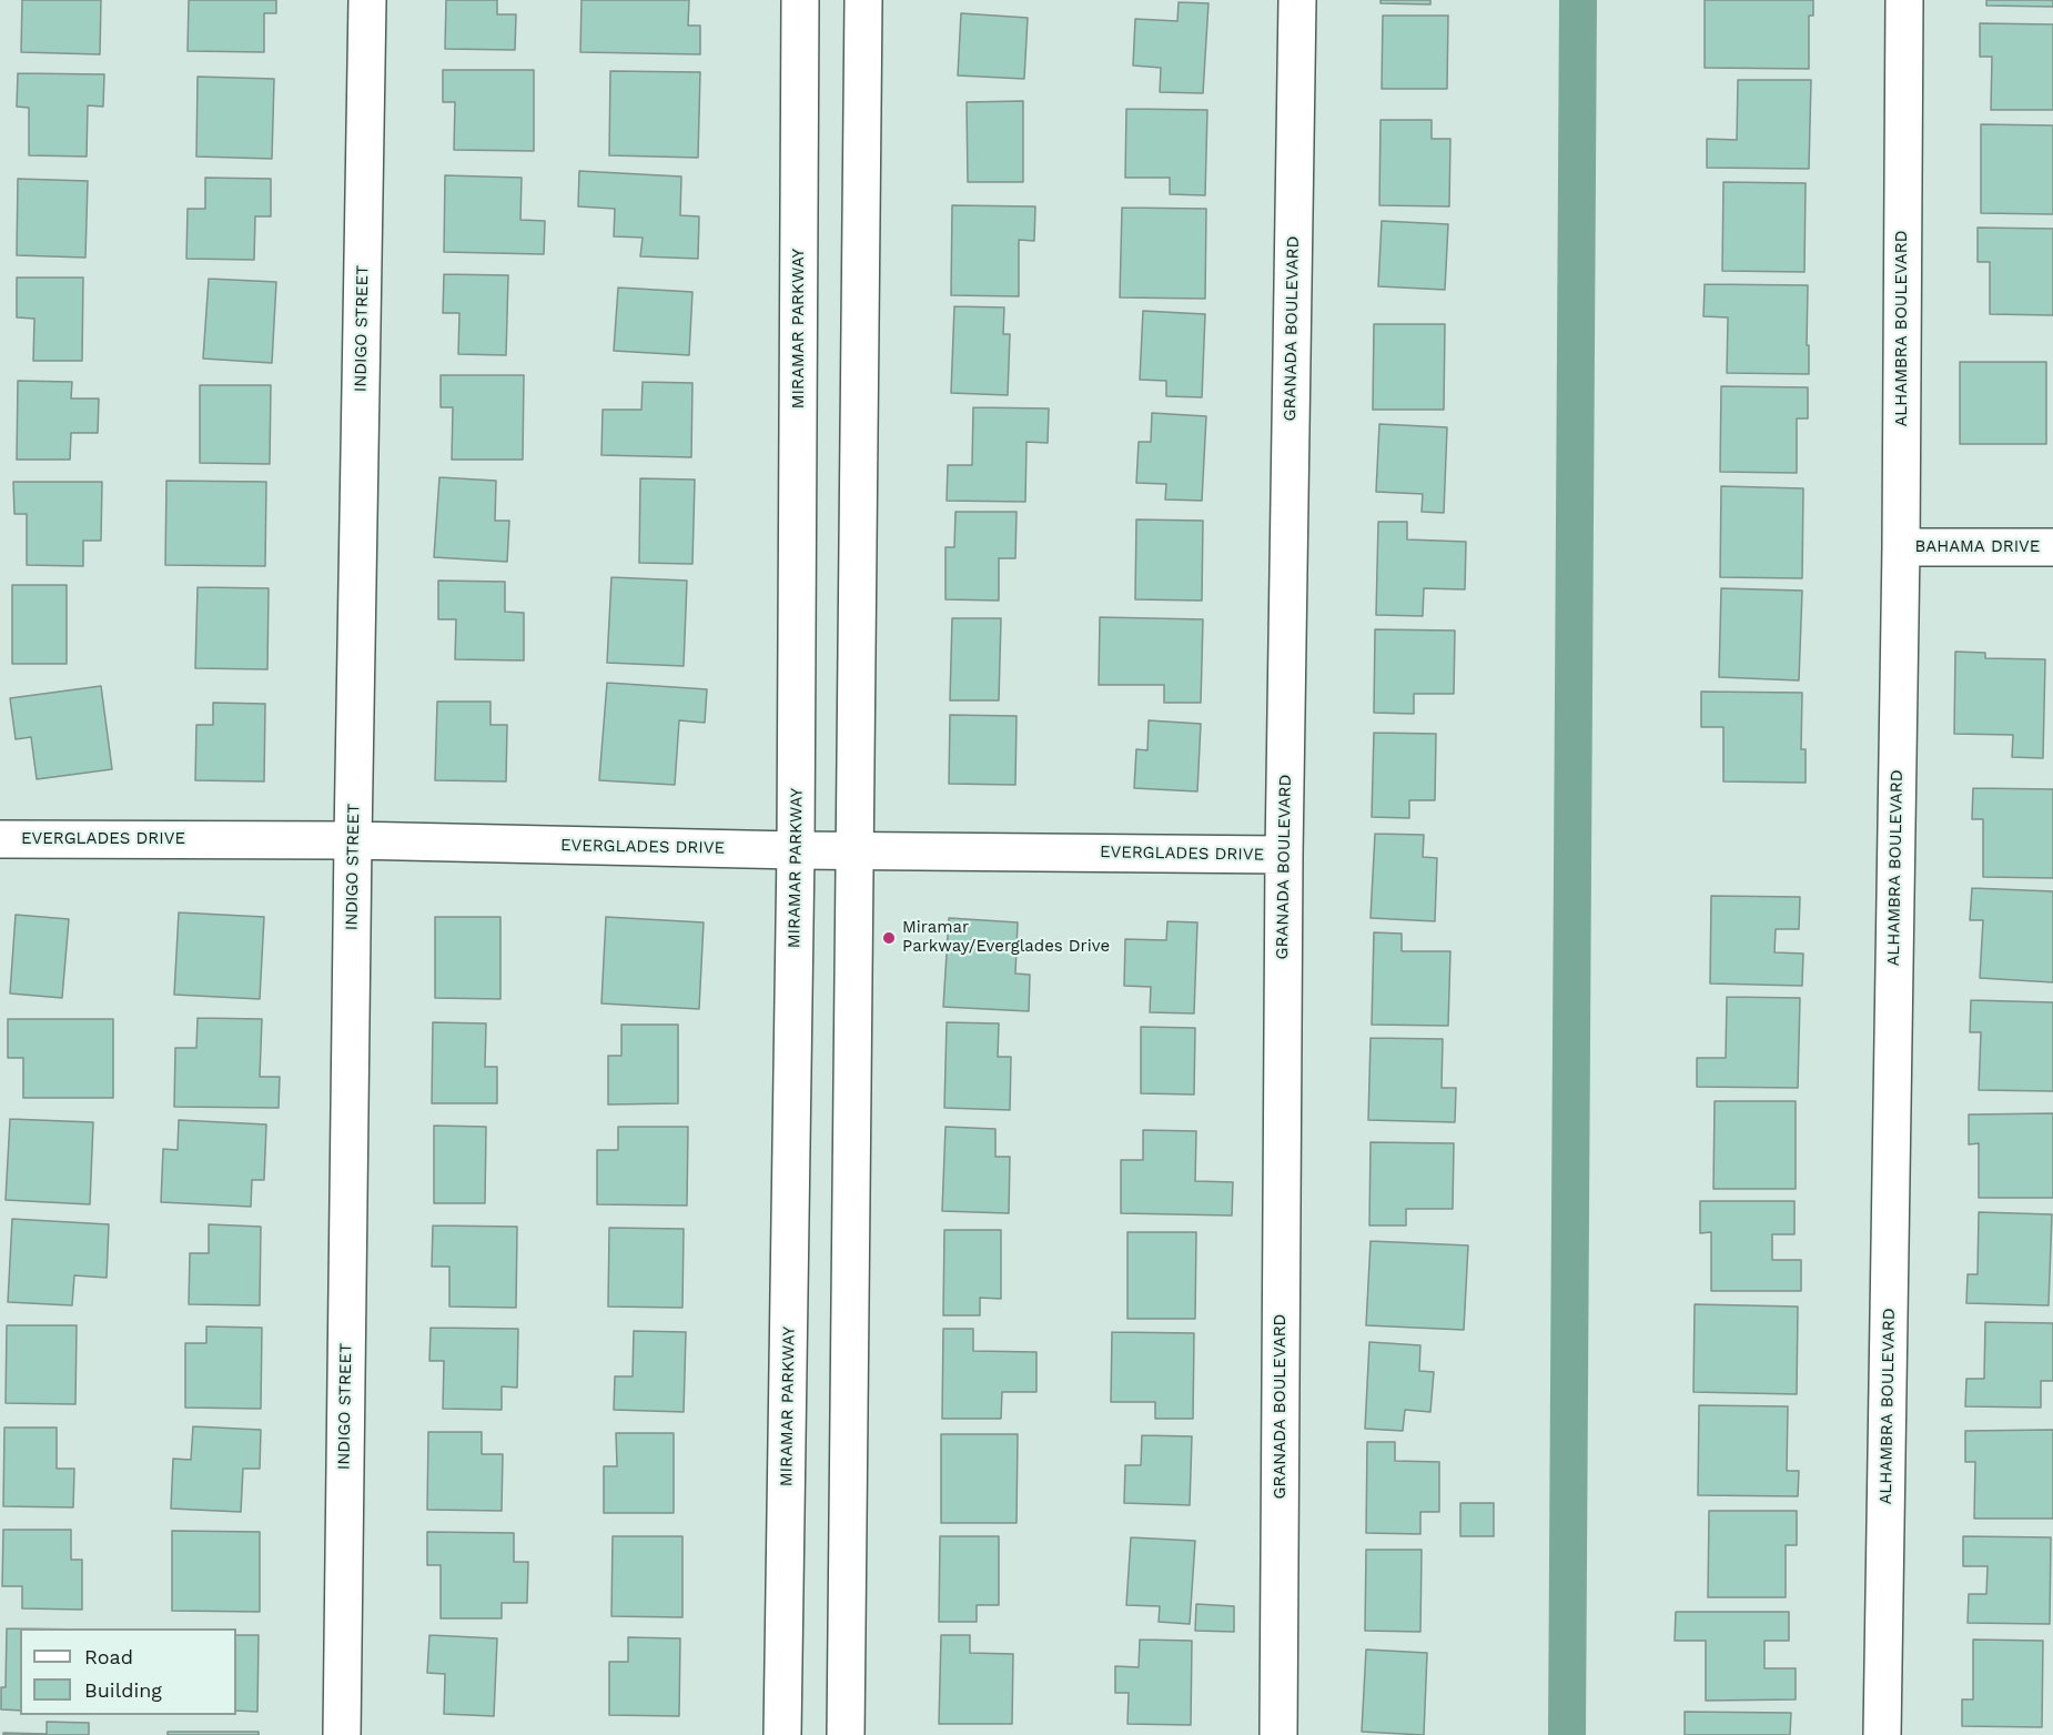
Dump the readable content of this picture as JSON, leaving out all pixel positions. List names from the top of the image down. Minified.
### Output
{"streets":{"street":["INDIGO STREET","MIRAMAR PARKWAY","GRANADA BOULEVARD","ALHAMBRA BOULEVARD","BAHAMA DRIVE","EVERGLADES DRIVE"]},"crossings":[["INDIGO STREET","EVERGLADES DRIVE"],["MIRAMAR PARKWAY","EVERGLADES DRIVE"],["GRANADA BOULEVARD","EVERGLADES DRIVE"],["ALHAMBRA BOULEVARD","BAHAMA DRIVE"]],"places":["Miramar Parkway/Everglades Drive"],"legend":["Road","Building"]}
